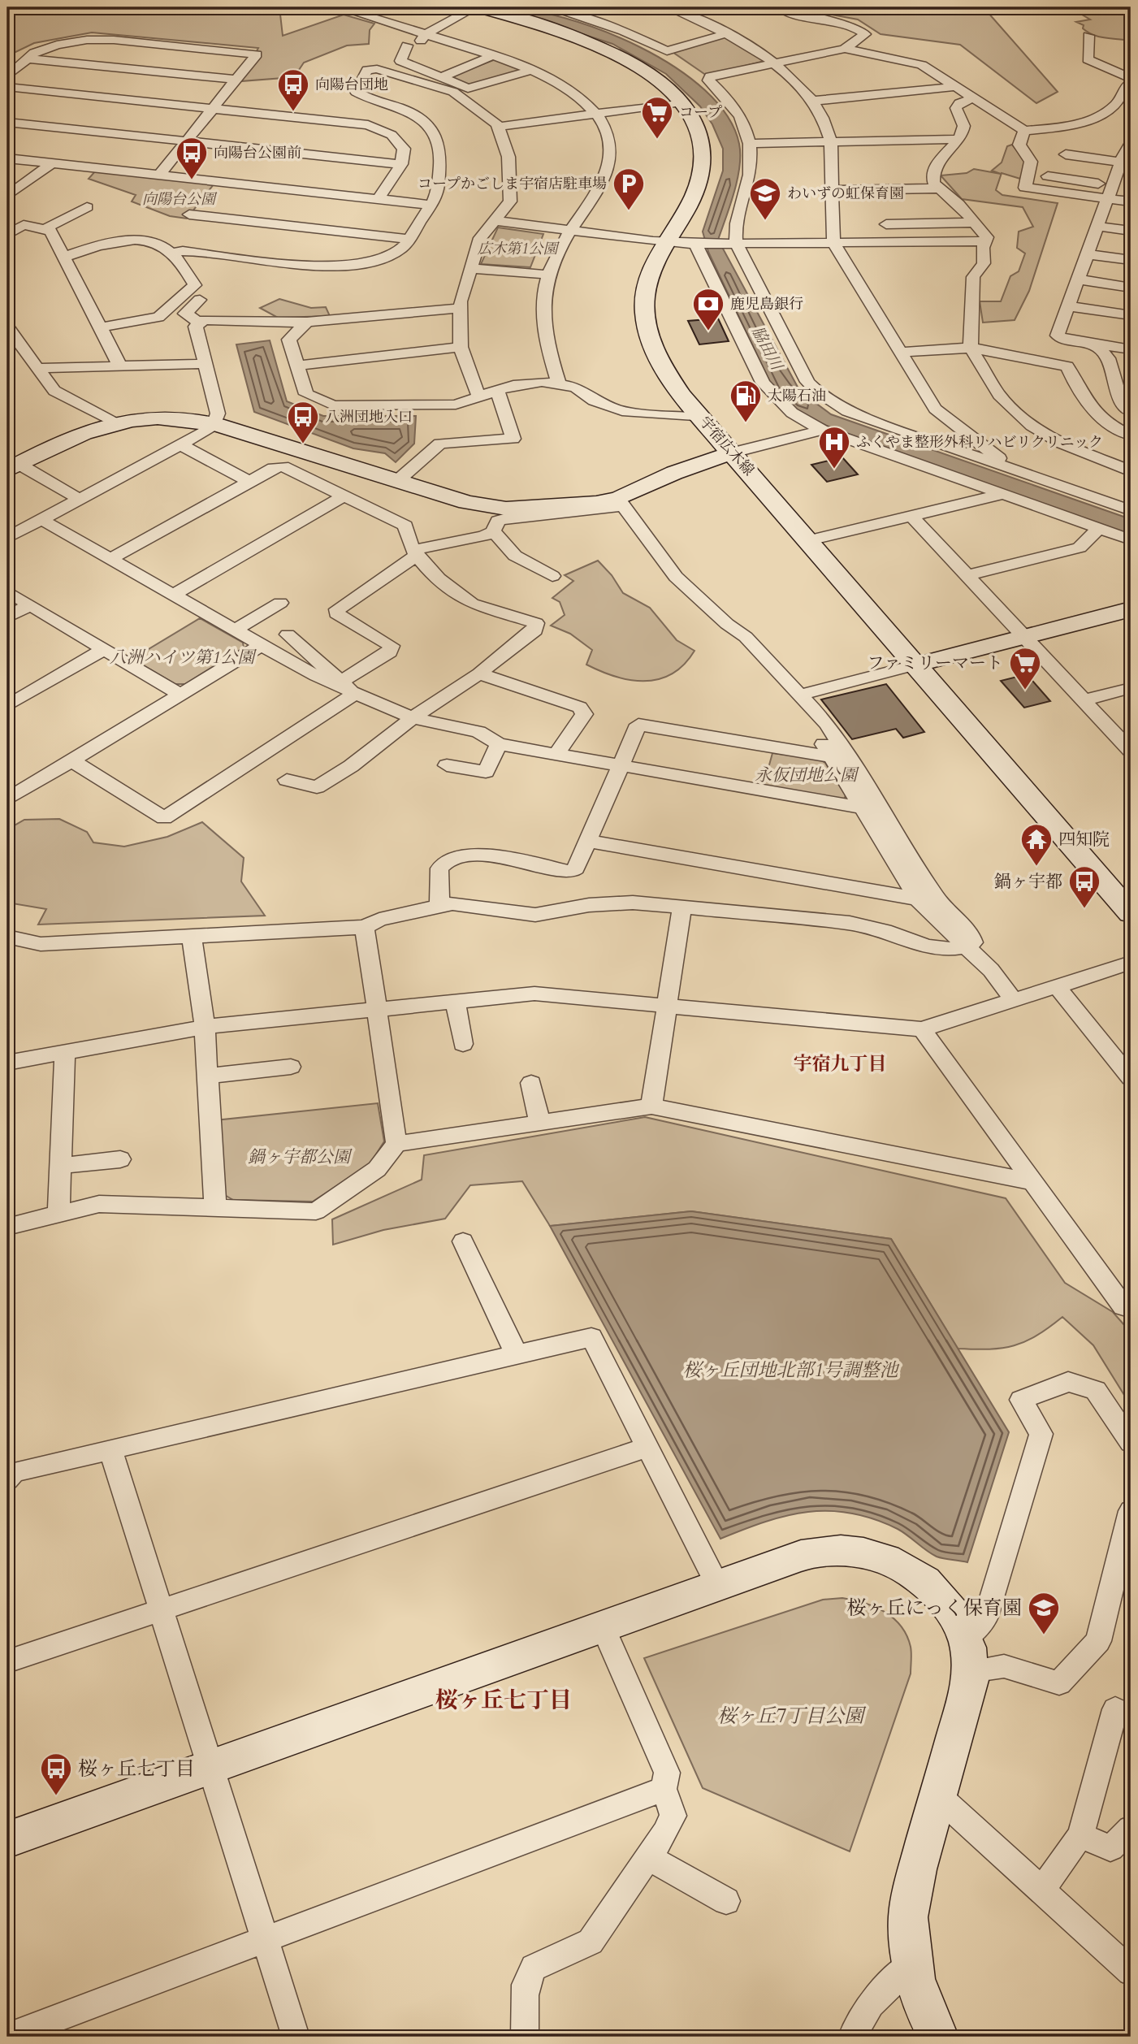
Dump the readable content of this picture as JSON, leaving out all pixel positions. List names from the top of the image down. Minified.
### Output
{"streets":{"street":["宇宿広木線"]},"districts":["宇宿九丁目","桜ヶ丘七丁目"],"water":["脇田川","桜ヶ丘団地北部1号調整池"],"parks":["向陽台公園","広木第1公園","八洲ハイツ第1公園","永仮団地公園","鍋ヶ宇都公園","桜ヶ丘7丁目公園"],"places":{"bus stop":["向陽台団地","向陽台公園前","八洲団地入口","鍋ヶ宇都","桜ヶ丘七丁目"],"supermarket":["コープ","ファミリーマート"],"parking":["コープかごしま宇宿店駐車場"],"school or university":["わいずの虹保育園","桜ヶ丘にっく保育園"],"bank":["鹿児島銀行"],"fuel station":["太陽石油"],"hospital":["ふくやま整形外科リハビリクリニック"],"temple":["四知院"]}}
